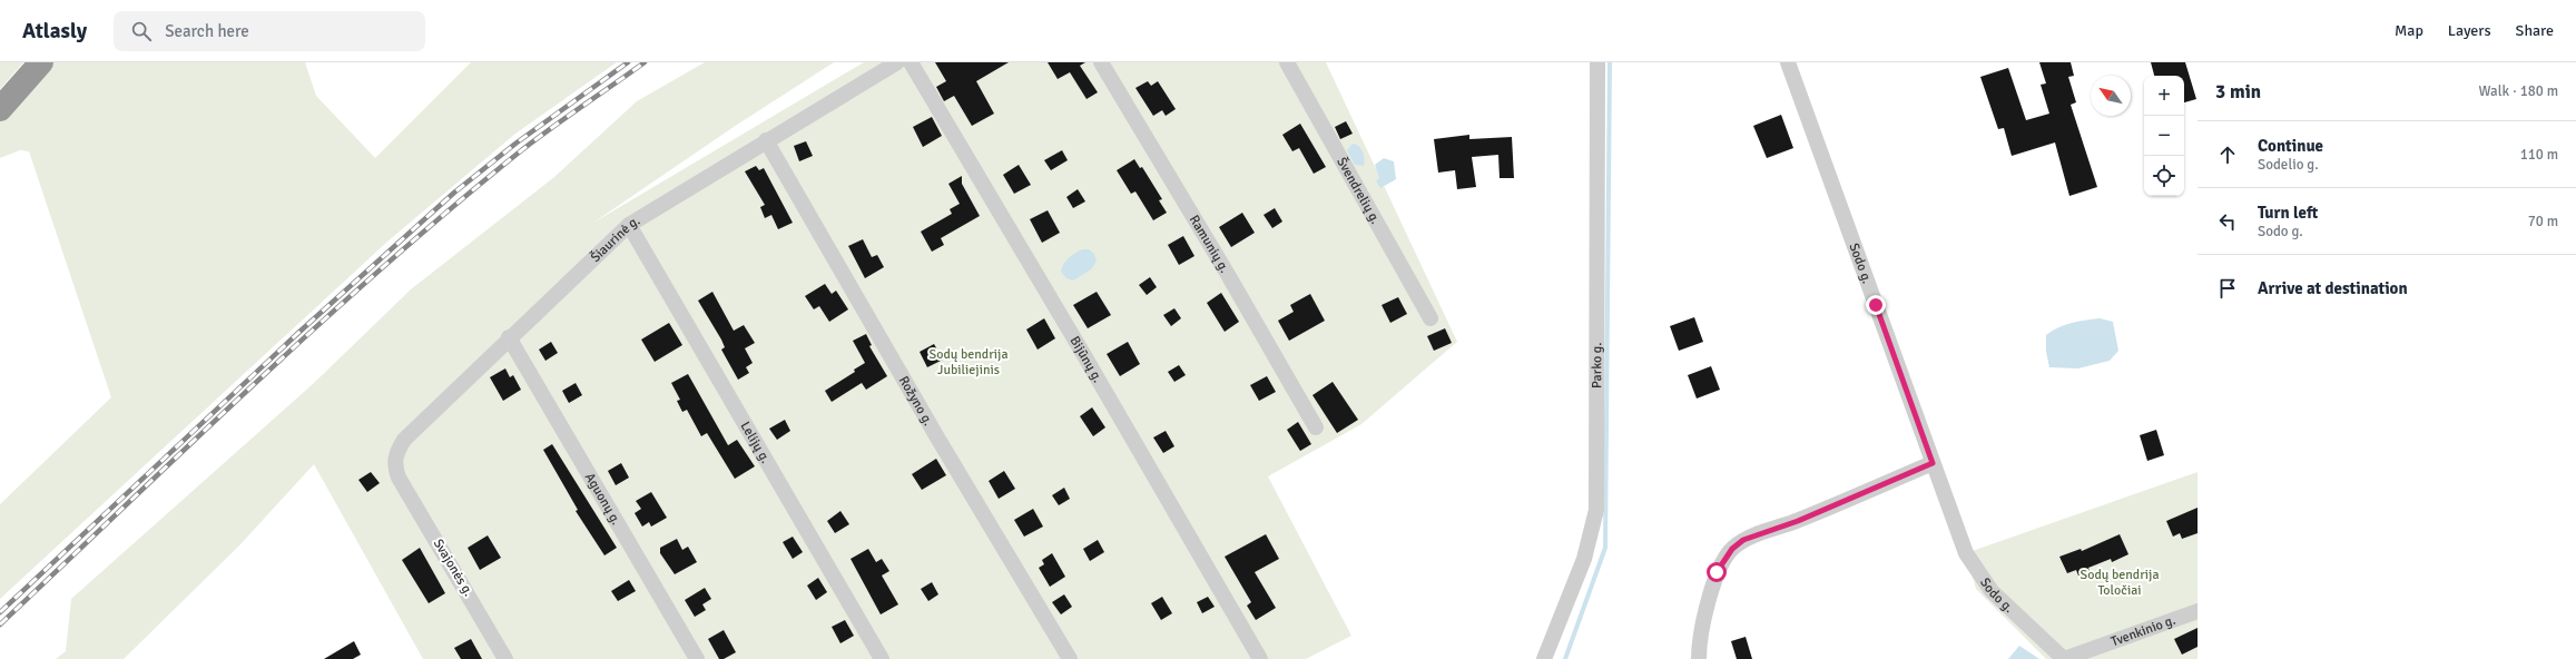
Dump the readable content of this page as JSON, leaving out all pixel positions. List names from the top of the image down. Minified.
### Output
{"streets":{"street":["Švendrelių g.","Šiaurinė g.","Ramunių g.","Sodo g.","Bijūnų g.","Parko g.","Rožyno g.","Lelijų g.","Aguonų g.","Svajonės g.","Tvenkinio g."]},"crossings":[["Šiaurinė g.","Rožyno g."],["Šiaurinė g.","Lelijų g."],["Šiaurinė g.","Aguonų g."],["Šiaurinė g.","Svajonės g."],["Sodo g.","Tvenkinio g."]],"parks":["Sodų bendrija Jubiliejinis","Sodų bendrija Toločiai"],"north":"top left","page":{"header":"Atlasly","search":"Search here","nav":["Map","Layers","Share"],"heading":["3 min","Walk · 180 m"],"map_buttons":["+","−"],"list":[["Continue","Sodelio g.","110 m"],["Turn left","Sodo g.","70 m"],"Arrive at destination"]}}
